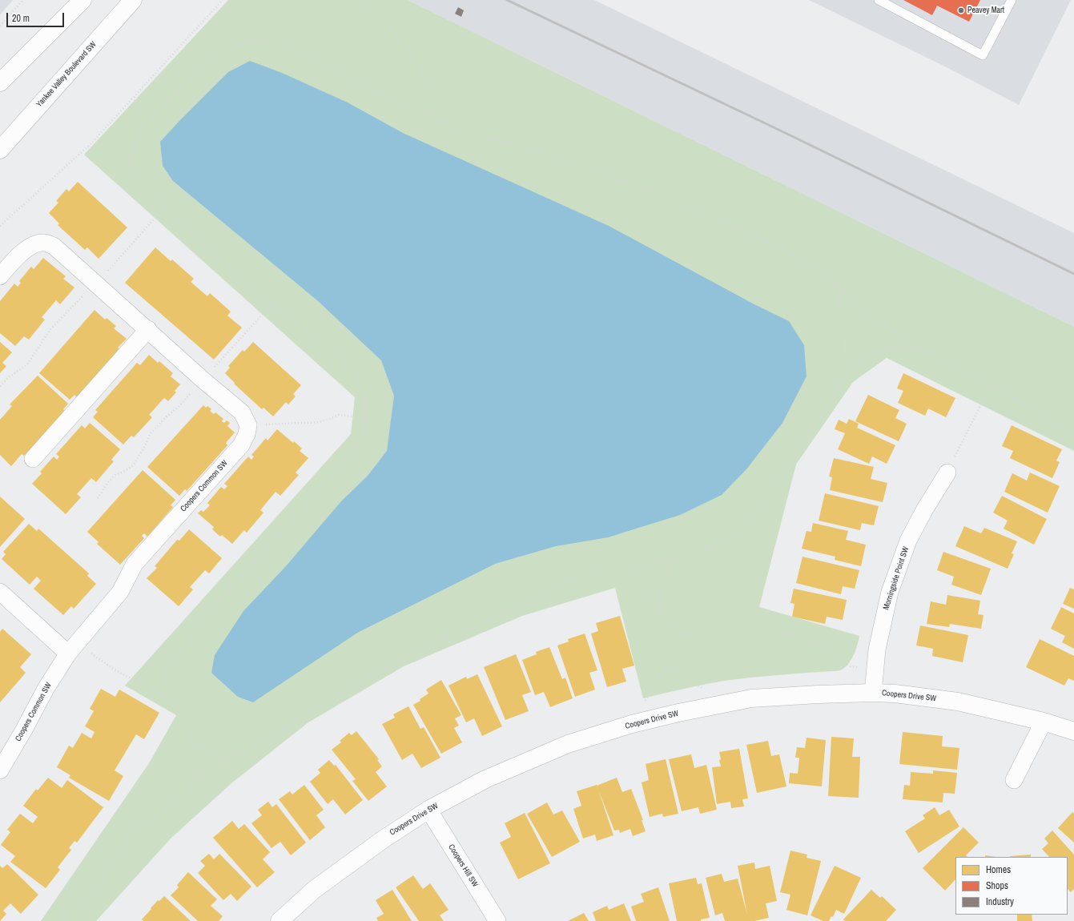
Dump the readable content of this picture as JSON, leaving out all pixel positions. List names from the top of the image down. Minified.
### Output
{"streets":{"street":["Yankee Valley Boulevard SW","Coopers Common SW","Morningside Point SW","Coopers Drive SW","Coopers Hill SW"]},"crossings":[["Morningside Point SW","Coopers Drive SW"],["Coopers Drive SW","Coopers Hill SW"]],"places":["Peavey Mart"],"legend":["Homes","Shops","Industry"],"scale_bar":"20 m"}
